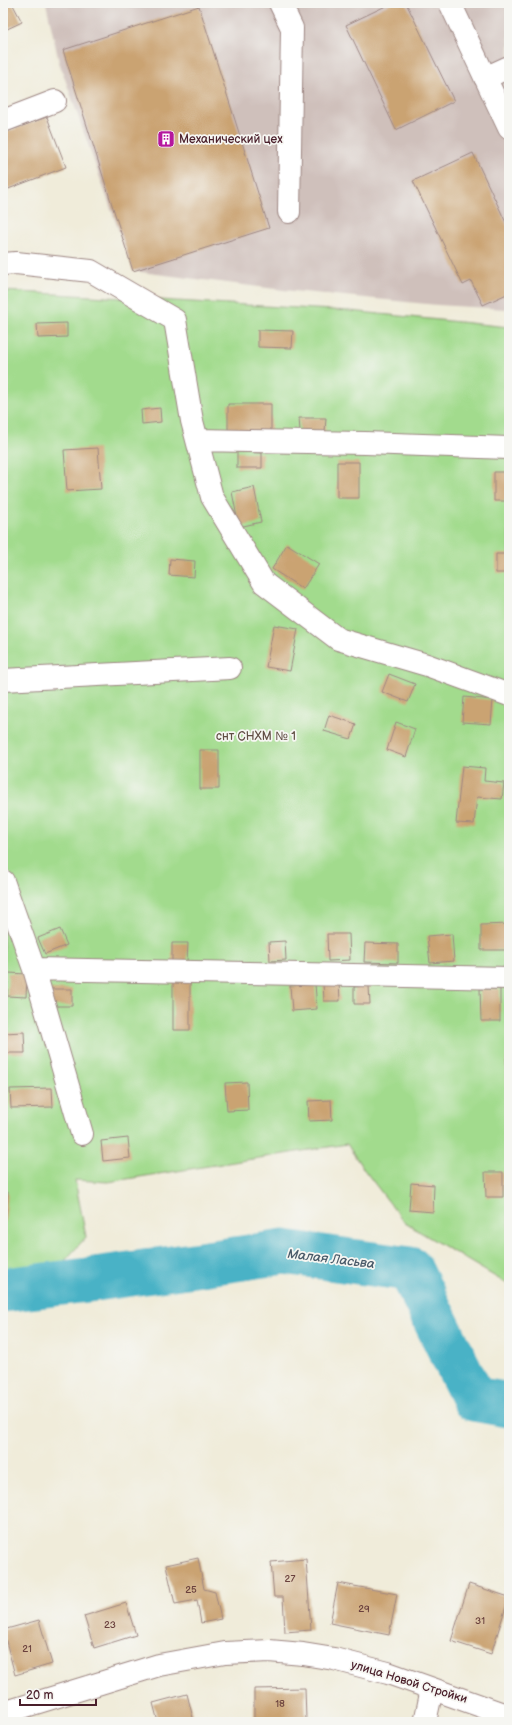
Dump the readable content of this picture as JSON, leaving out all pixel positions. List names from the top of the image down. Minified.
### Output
{"streets":{"street":["улица Новой Стройки"]},"water":["Малая Ласьва"],"parks":["снт СНХМ № 1"],"places":{"building":["Механический цех"]},"house_numbers":["27","25","29","31","23","21","18"],"scale_bar":"20 m"}
